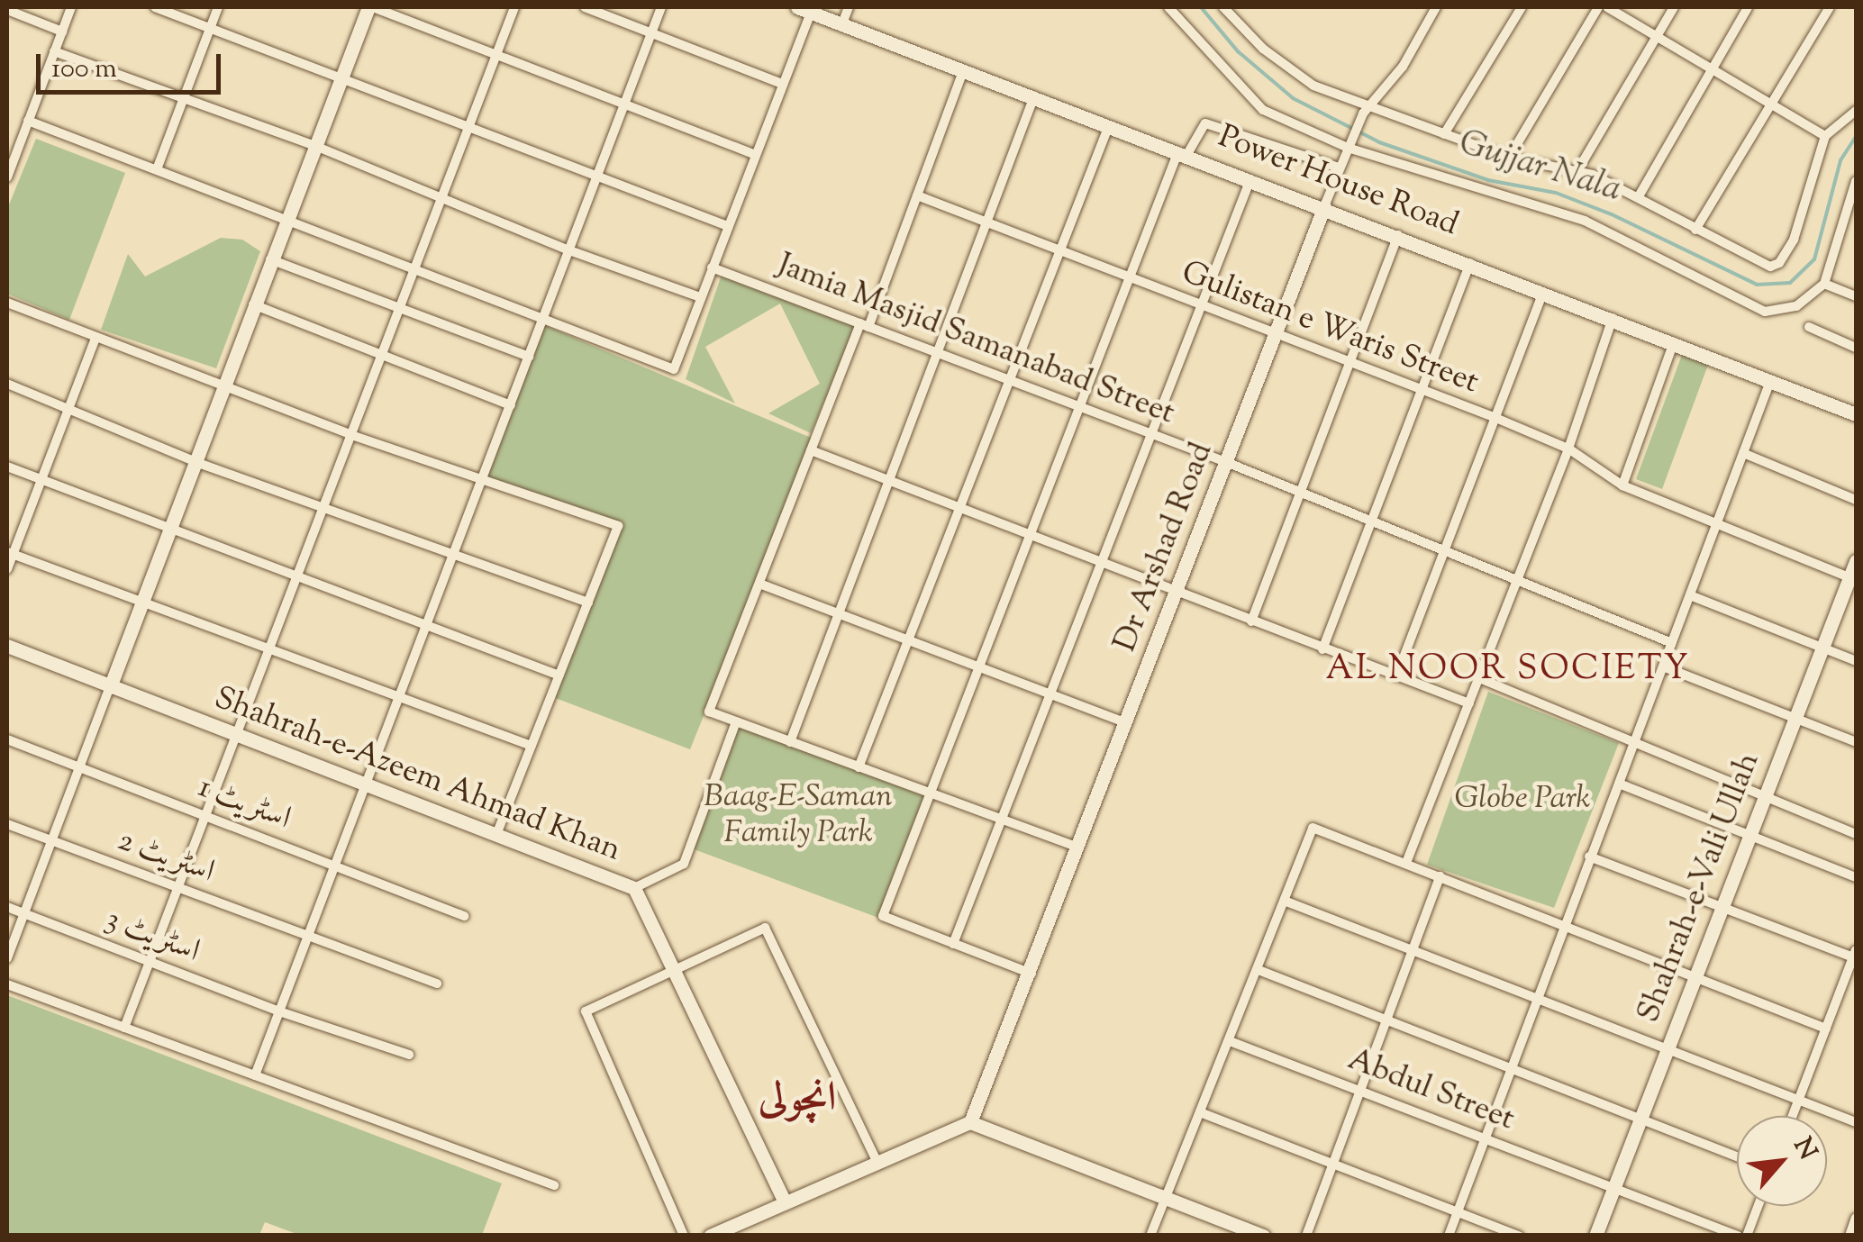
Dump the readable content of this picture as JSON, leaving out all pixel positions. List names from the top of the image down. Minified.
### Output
{"streets":{"street":["Power House Road","Gulistan e Waris Street","Jamia Masjid Samanabad Street","Dr Arshad Road","Shahrah-e-Azeem Ahmad Khan","اسٹریٹ 1","اسٹریٹ 2","Shahrah-e-Vali Ullah","اسٹریٹ 3","Abdul Street"]},"crossings":[["Power House Road","Dr Arshad Road"],["Gulistan e Waris Street","Dr Arshad Road"],["Gulistan e Waris Street","Shahrah-e-Vali Ullah"],["Jamia Masjid Samanabad Street","Dr Arshad Road"],["Shahrah-e-Vali Ullah","Abdul Street"]],"districts":["AL NOOR SOCIETY","انچولی"],"water":["Gujjar Nala"],"parks":["Baag-E-Saman Family Park","Globe Park"],"scale_bar":"100 m","north":"top right"}
